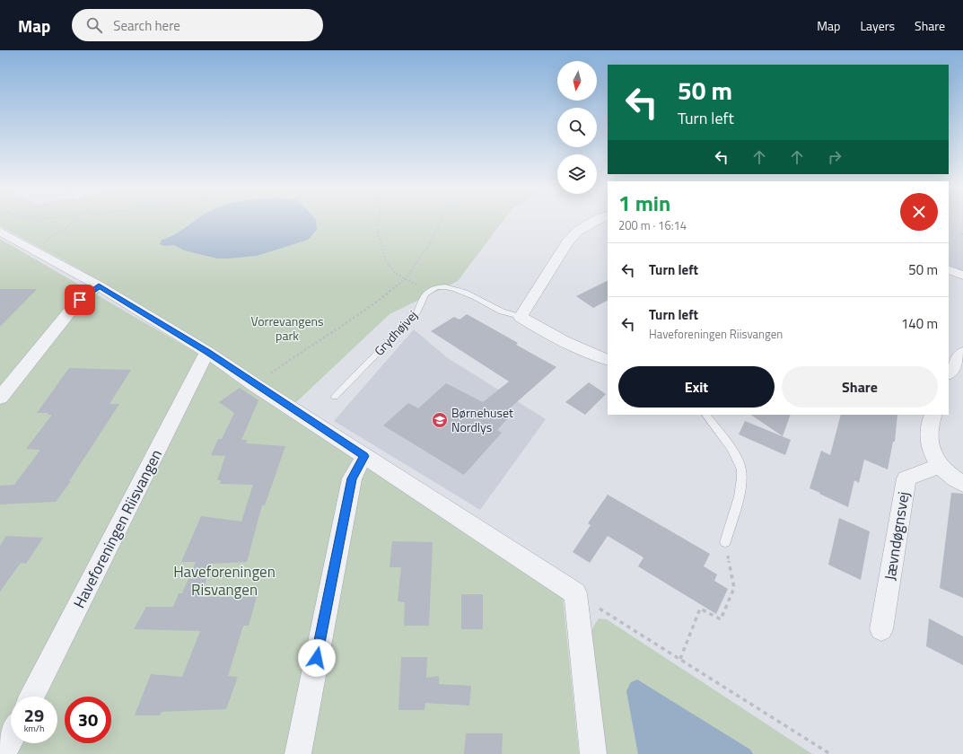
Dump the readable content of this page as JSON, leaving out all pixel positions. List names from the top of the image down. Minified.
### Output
{"streets":{"street":["Grydhøjvej","Haveforeningen Riisvangen","Jævndøgnsvej"]},"parks":["Vorrevangens park","Haveforeningen Risvangen"],"places":{"school or university":["Børnehuset Nordlys"]},"north":"bottom","page":{"header":"Map","search":"Search here","nav":["Map","Layers","Share"],"turn":["50 m","Turn left"],"heading":["1 min","200 m · 16:14"],"list":[{"name":"Turn left","value":"50 m"},{"name":"Turn left","note":"Haveforeningen Riisvangen","value":"140 m"}],"buttons":["Exit","Share"],"speed":"29 km/h","limit":"30"}}
